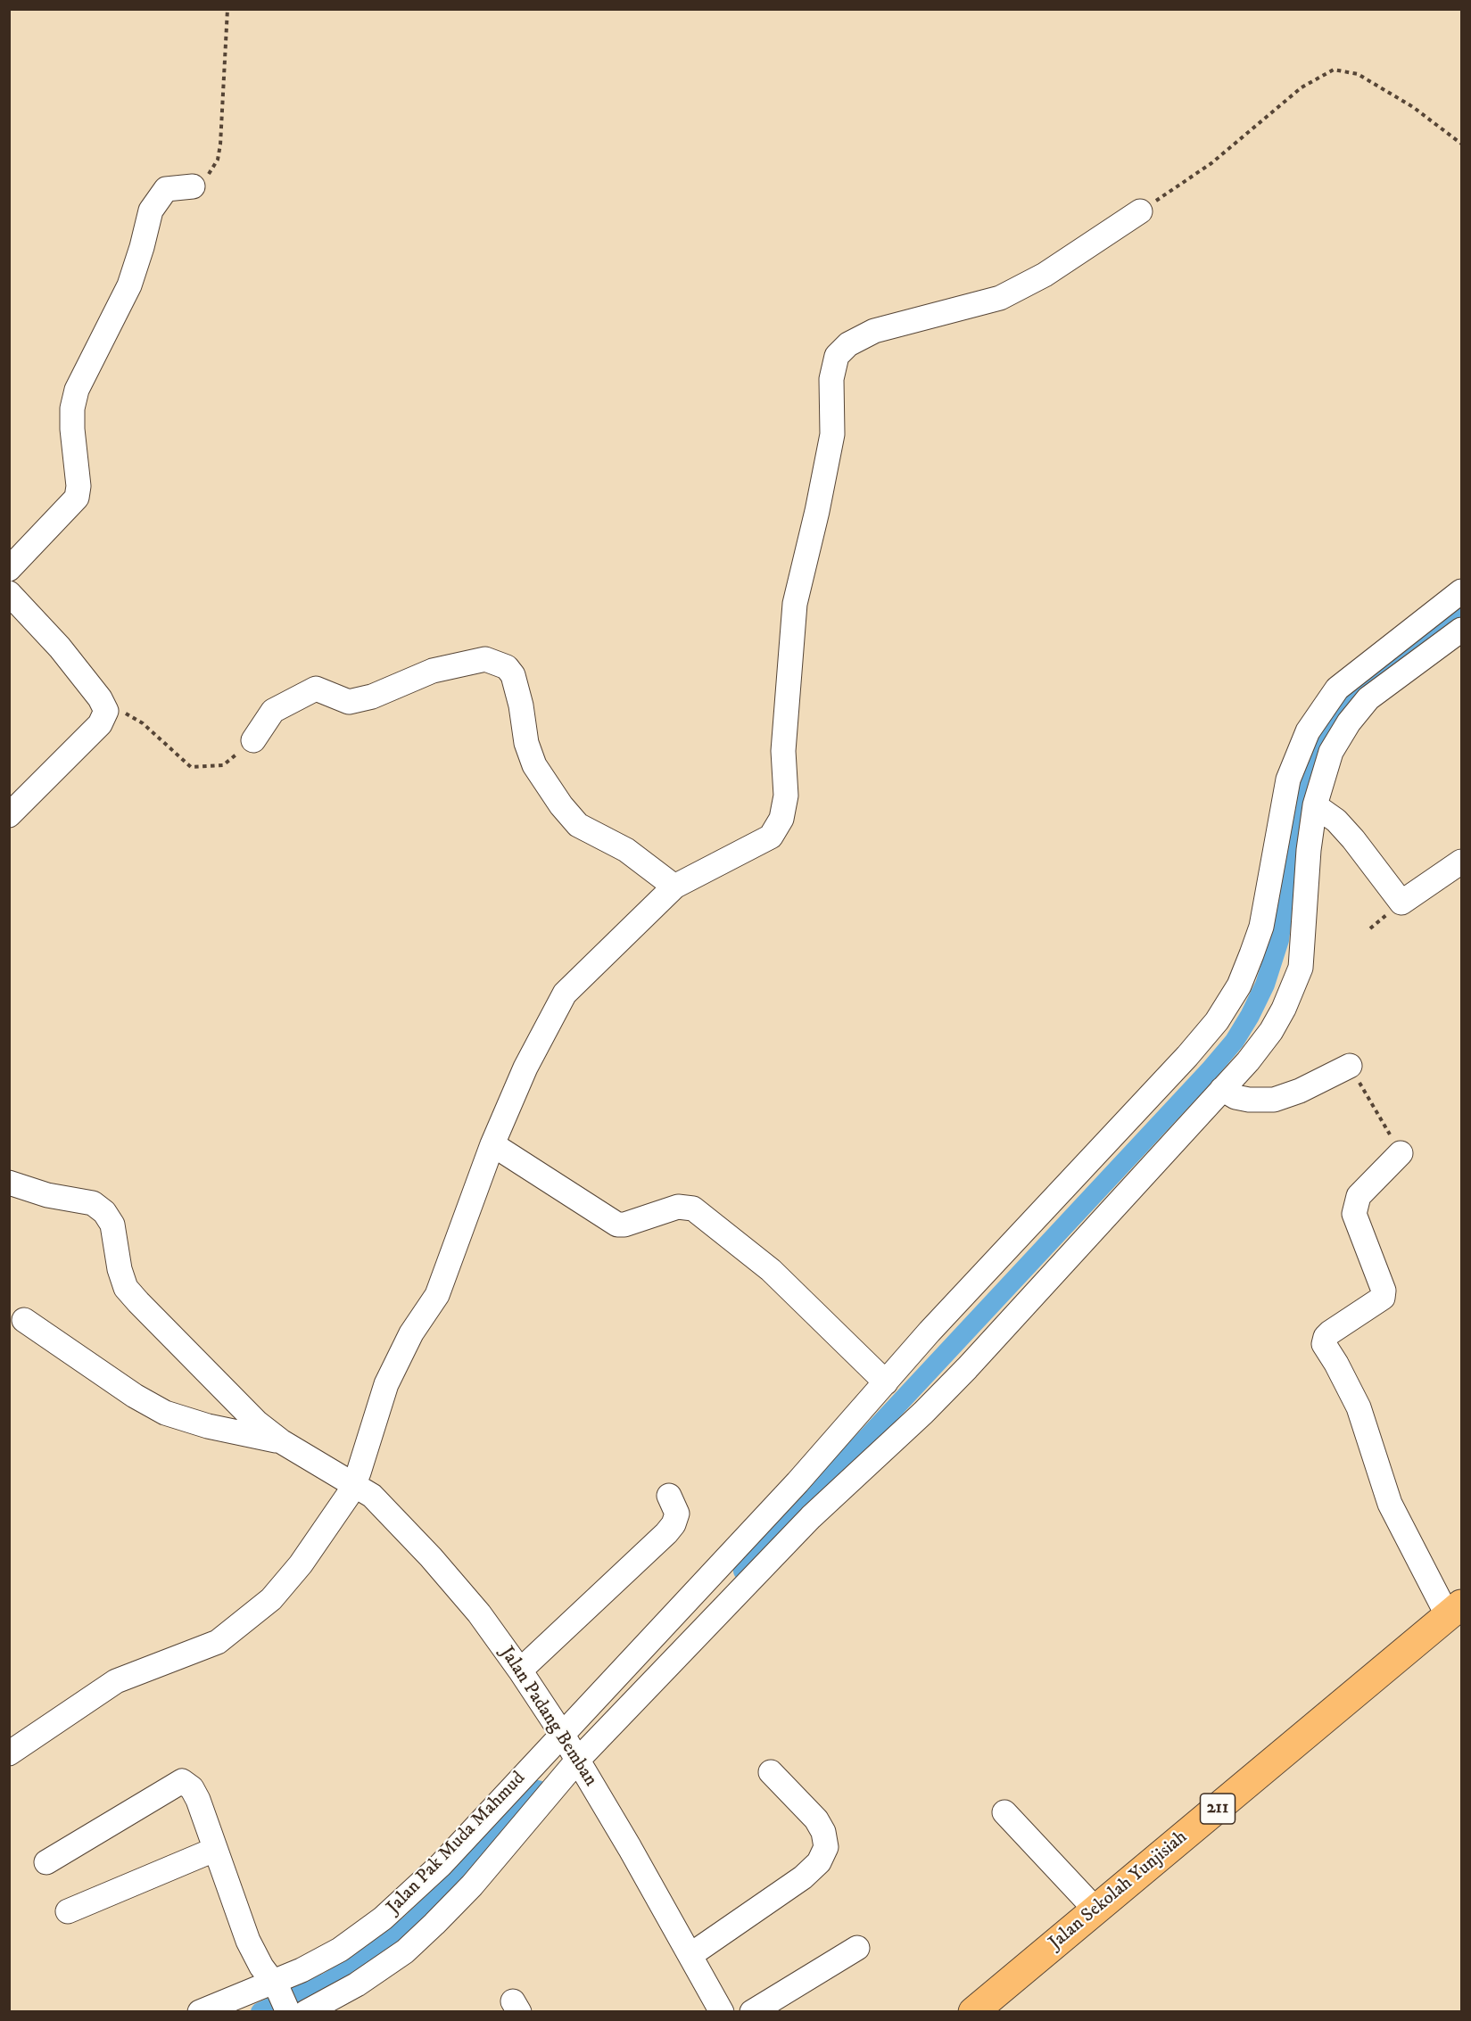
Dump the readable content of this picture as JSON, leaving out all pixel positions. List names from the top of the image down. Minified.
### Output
{"streets":{"main road":["211","Jalan Sekolah Yunjisiah"],"street":["Jalan Padang Bemban","Jalan Pak Muda Mahmud"]},"crossings":[["Jalan Padang Bemban","Jalan Pak Muda Mahmud"]]}
